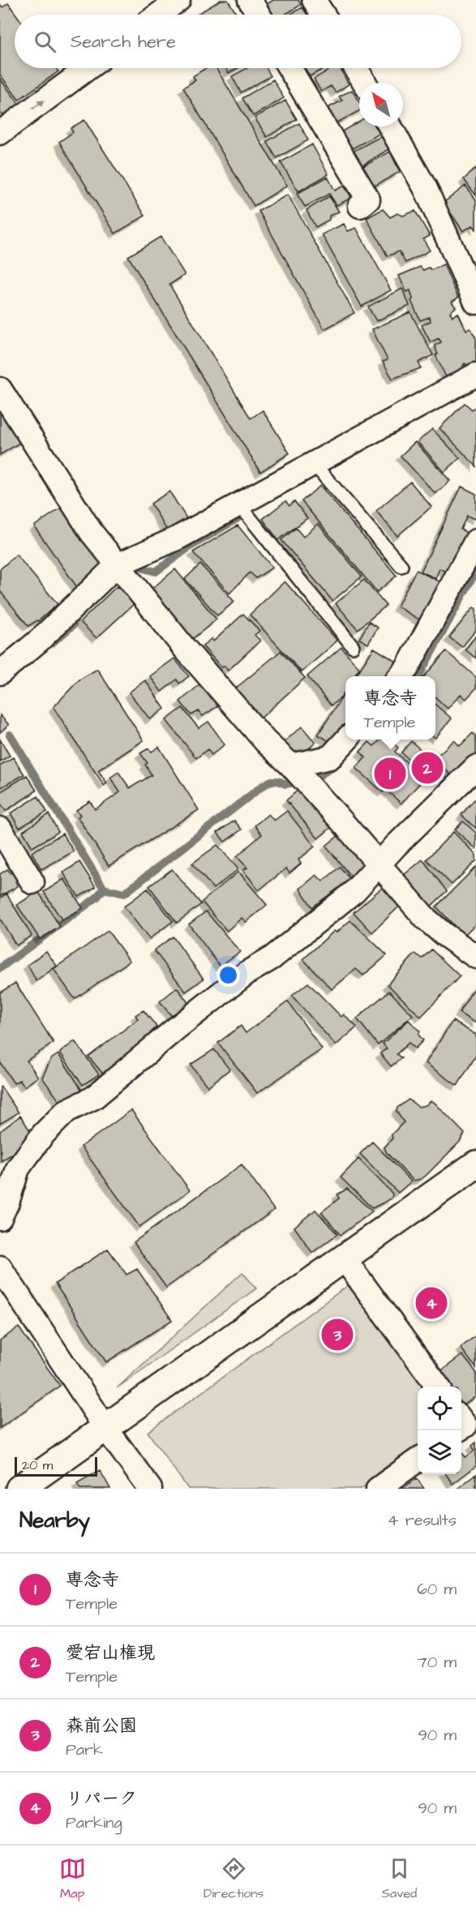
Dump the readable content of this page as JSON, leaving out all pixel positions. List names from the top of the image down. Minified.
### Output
{"scale_bar":"20 m","north":"top left","page":{"search":"Search here","popup":["専念寺","Temple"],"pins":["2","1","4","3"],"scale":"20 m","heading":["Nearby","4 results"],"list":[{"mark":"1","name":"専念寺","note":"Temple","value":"60 m"},{"mark":"2","name":"愛宕山権現","note":"Temple","value":"70 m"},{"mark":"3","name":"森前公園","note":"Park","value":"90 m"},{"mark":"4","name":"リパーク","note":"Parking","value":"90 m"}],"nav":["Map","Directions","Saved"]}}
